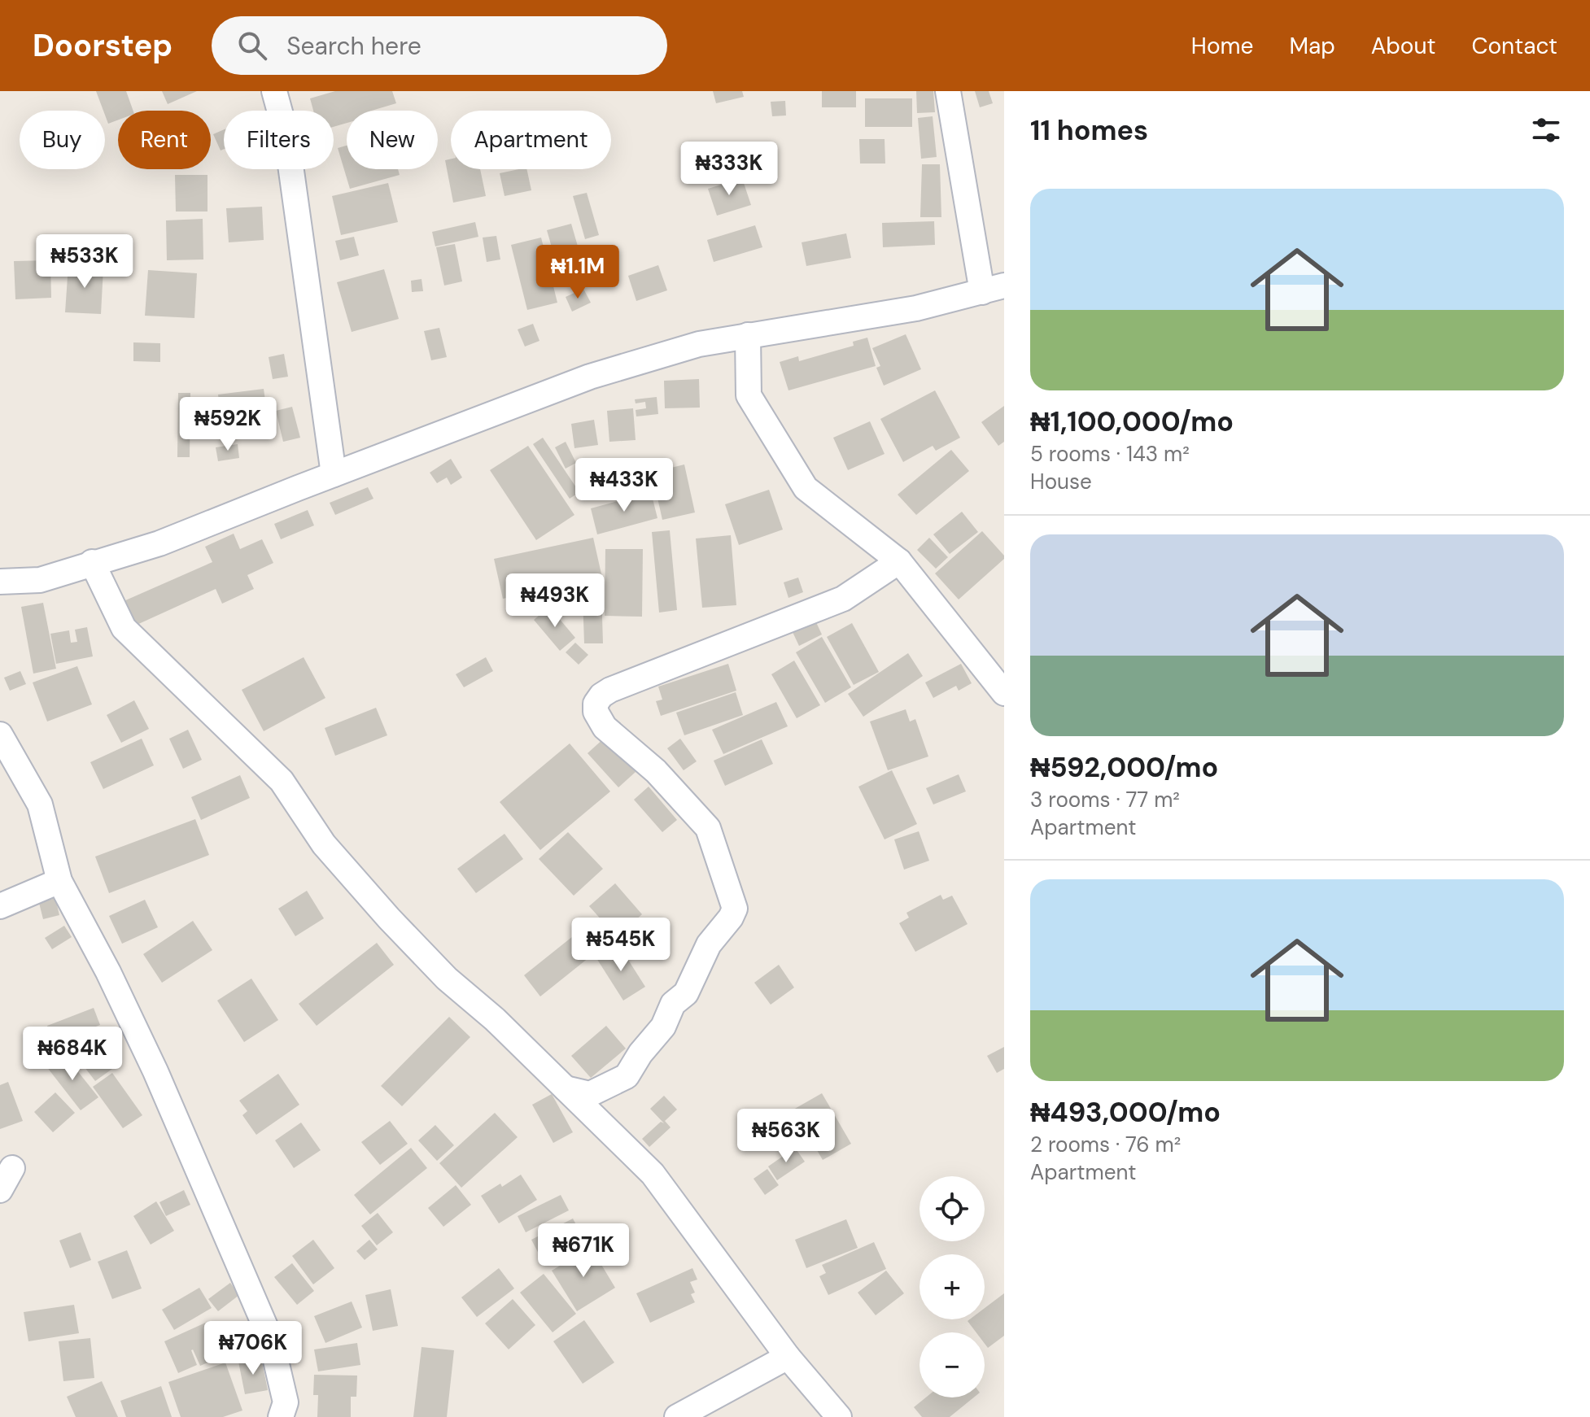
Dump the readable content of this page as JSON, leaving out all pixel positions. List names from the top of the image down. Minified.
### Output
{"page":{"header":"Doorstep","search":"Search here","nav":["Home","Map","About","Contact"],"heading":"11 homes","chip":["Buy","Rent","Filters","New","Apartment"],"price":["₦333K","₦533K","₦1.1M","₦592K","₦433K","₦493K","₦545K","₦684K","₦563K","₦671K","₦706K"],"list":[{"name":"₦1,100,000/mo","note":"5 rooms · 143 m² · House"},{"name":"₦592,000/mo","note":"3 rooms · 77 m² · Apartment"},{"name":"₦493,000/mo","note":"2 rooms · 76 m² · Apartment"}],"map_buttons":["+","−"]}}
